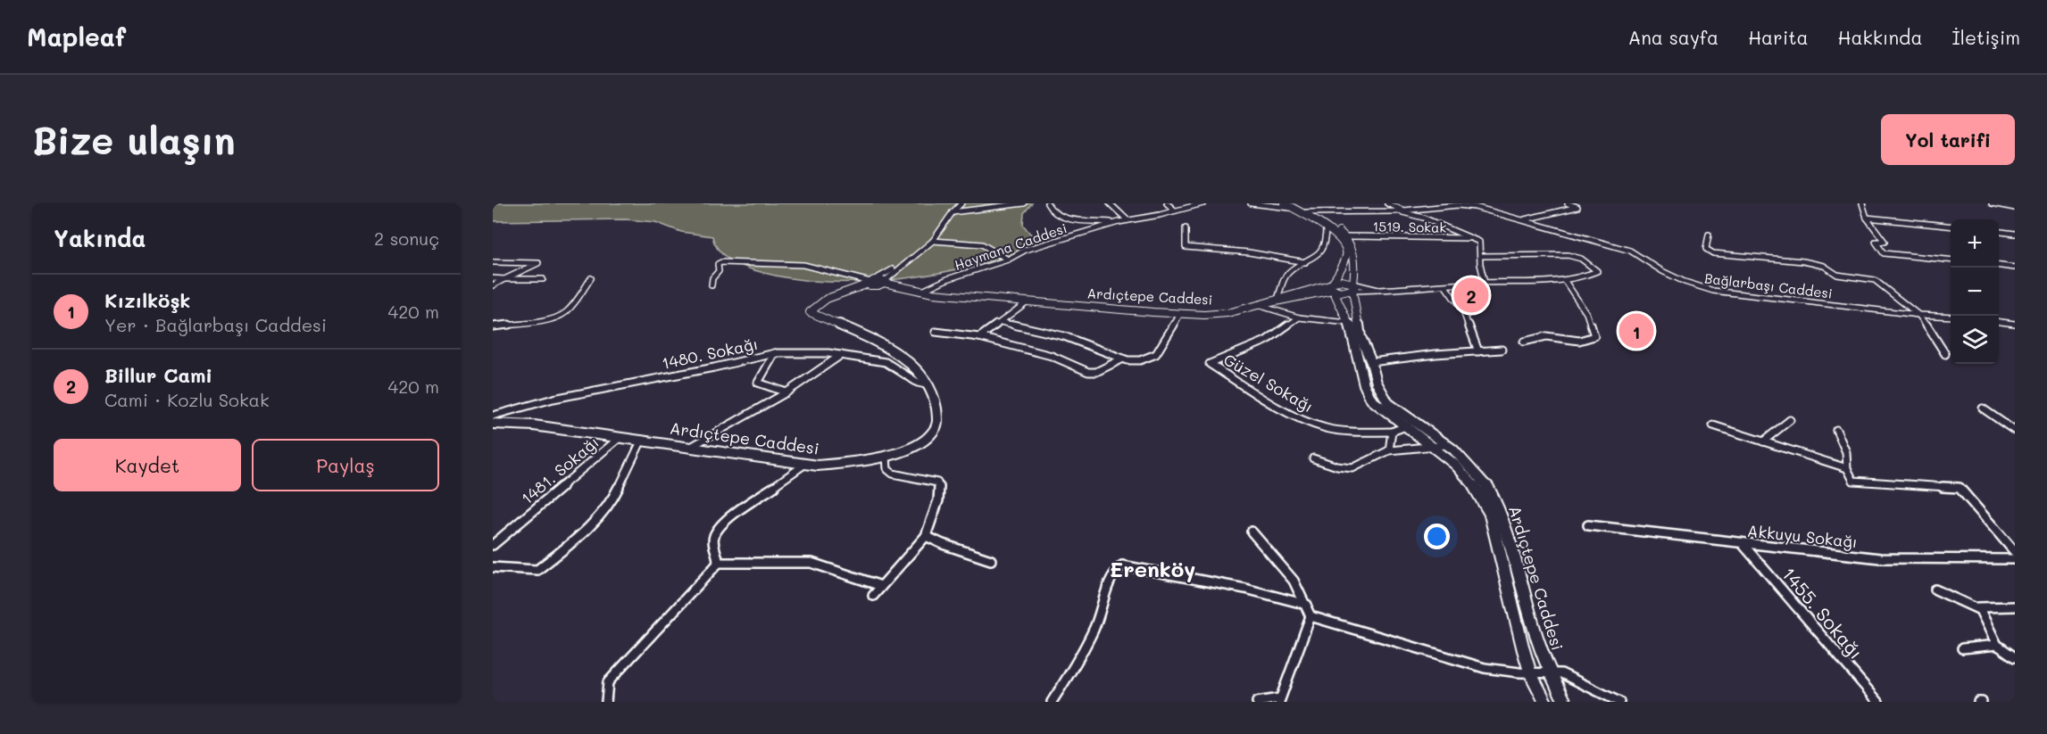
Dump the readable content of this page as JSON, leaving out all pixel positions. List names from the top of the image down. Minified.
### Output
{"streets":{"street":["1519. Sokak","Haymana Caddesi","Bağlarbaşı Caddesi","Ardıçtepe Caddesi","1480. Sokağı","Güzel Sokağı","1481. Sokağı","Akkuyu Sokağı","1455. Sokağı"]},"crossings":[["1519. Sokak","Ardıçtepe Caddesi"],["Haymana Caddesi","Ardıçtepe Caddesi"],["Ardıçtepe Caddesi","1480. Sokağı"],["Ardıçtepe Caddesi","1481. Sokağı"],["Akkuyu Sokağı","1455. Sokağı"]],"districts":["Erenköy"],"page":{"header":"Mapleaf","nav":["Ana sayfa","Harita","Hakkında","İletişim"],"buttons":["Yol tarifi",["Kaydet","Paylaş"]],"title":"Bize ulaşın","heading":["Yakında","2 sonuç"],"map_buttons":["+","−"],"list":[{"mark":"1","name":"Kızılköşk","note":"Yer · Bağlarbaşı Caddesi","value":"420 m"},{"mark":"2","name":"Billur Cami","note":"Cami · Kozlu Sokak","value":"420 m"}],"pins":["2","1"]}}
